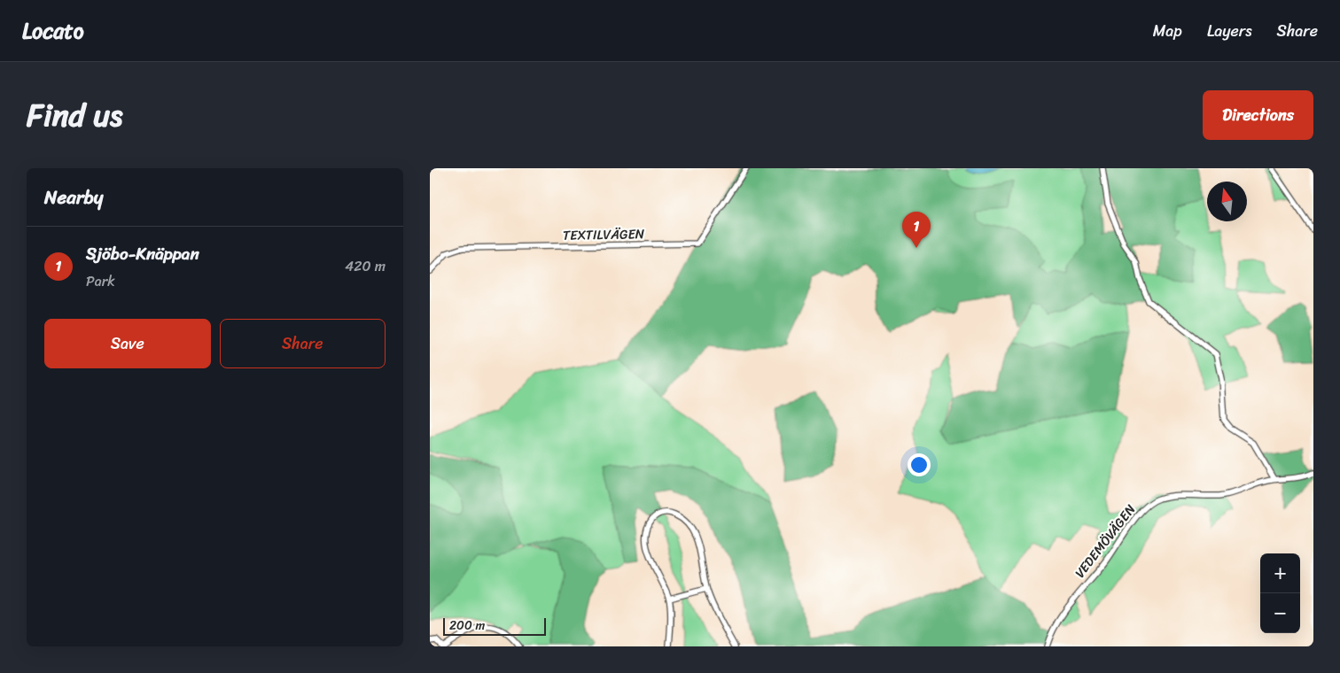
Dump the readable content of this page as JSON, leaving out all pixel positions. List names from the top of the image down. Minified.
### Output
{"streets":{"street":["TEXTILVÄGEN","VEDEMÖVÄGEN"]},"scale_bar":"200 m","north":"top","page":{"header":"Locato","nav":["Map","Layers","Share"],"title":"Find us","buttons":["Directions",["Save","Share"]],"heading":"Nearby","pins":"1","list":[{"mark":"1","name":"Sjöbo-Knäppan","note":"Park","value":"420 m"}],"map_buttons":["+","−"],"scale":"200 m"}}
